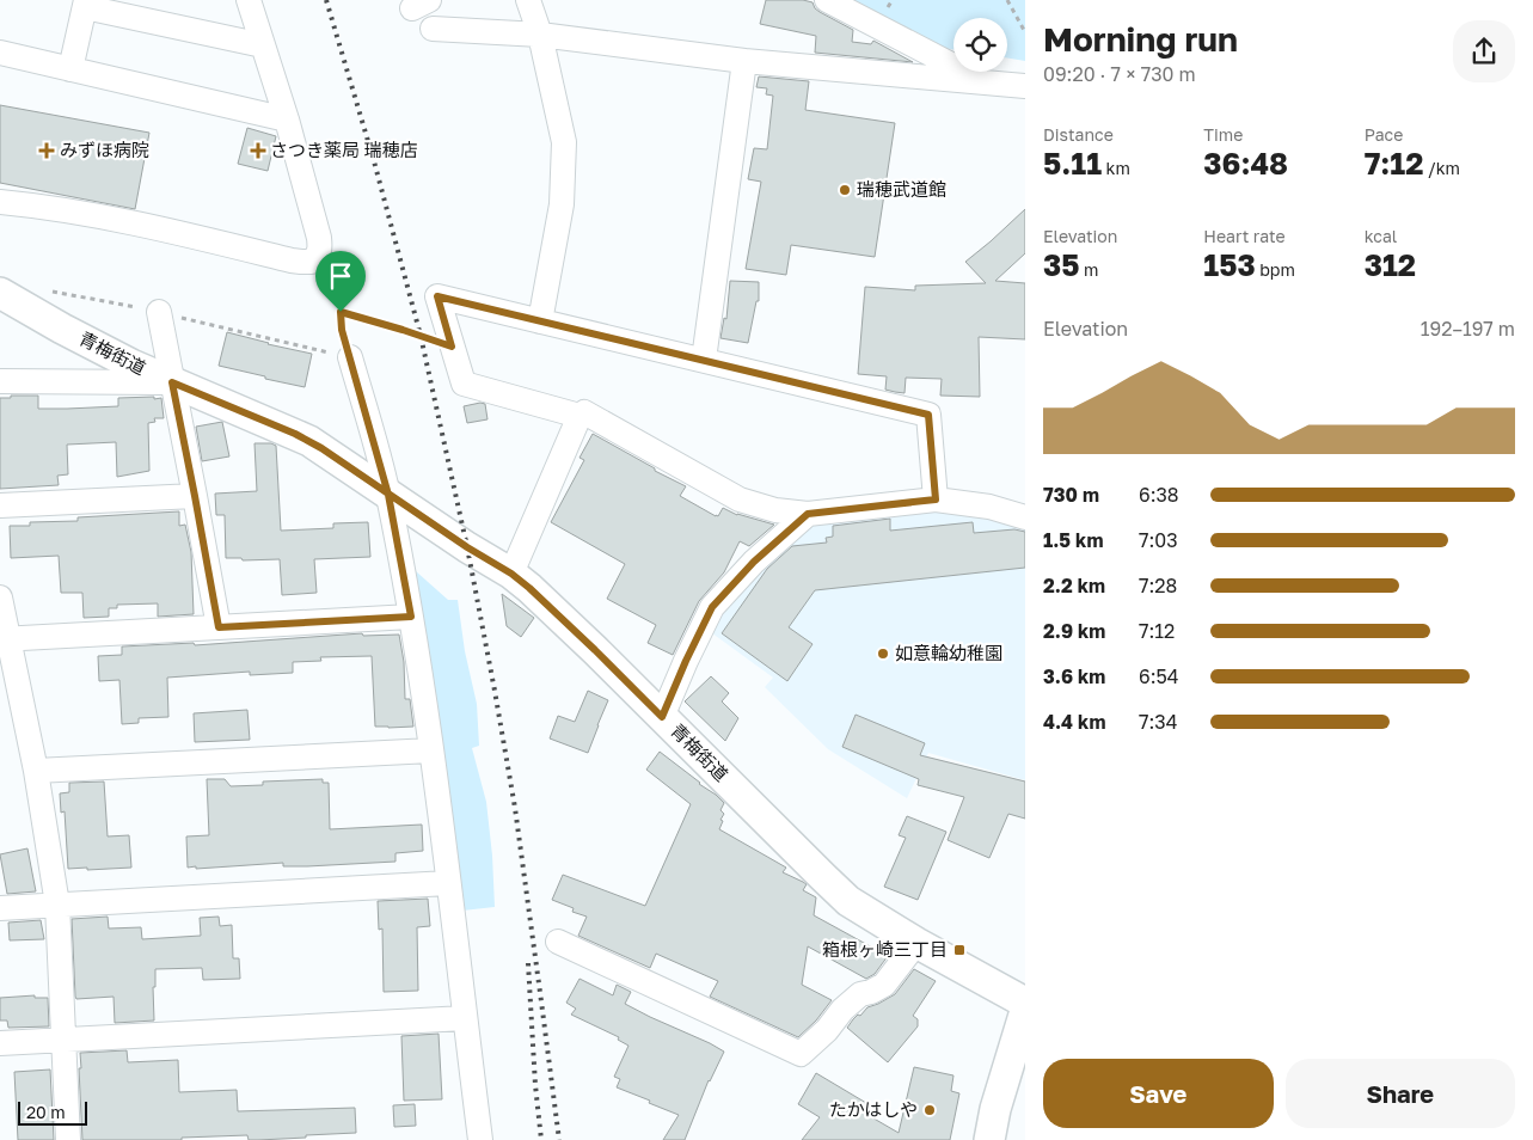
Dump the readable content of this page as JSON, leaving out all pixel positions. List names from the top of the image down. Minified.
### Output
{"streets":{"main road":["青梅街道"]},"places":{"health":["みずほ病院","さつき薬局 瑞穂店"],"other":["瑞穂武道館","如意輪幼稚園","たかはしや"],"transit":["箱根ヶ崎三丁目"]},"scale_bar":"20 m","page":{"heading":["Morning run","09:20 · 7 × 730 m"],"stats":[["Distance","5.11 km"],["Time","36:48"],["Pace","7:12 /km"],["Elevation","35 m"],["Heart rate","153 bpm"],["kcal","312"]],"chart":["Elevation","192–197 m"],"list":[{"name":"730 m","note":"6:38"},{"name":"1.5 km","note":"7:03"},{"name":"2.2 km","note":"7:28"},{"name":"2.9 km","note":"7:12"},{"name":"3.6 km","note":"6:54"},{"name":"4.4 km","note":"7:34"}],"buttons":["Save","Share"],"scale":"20 m"}}
